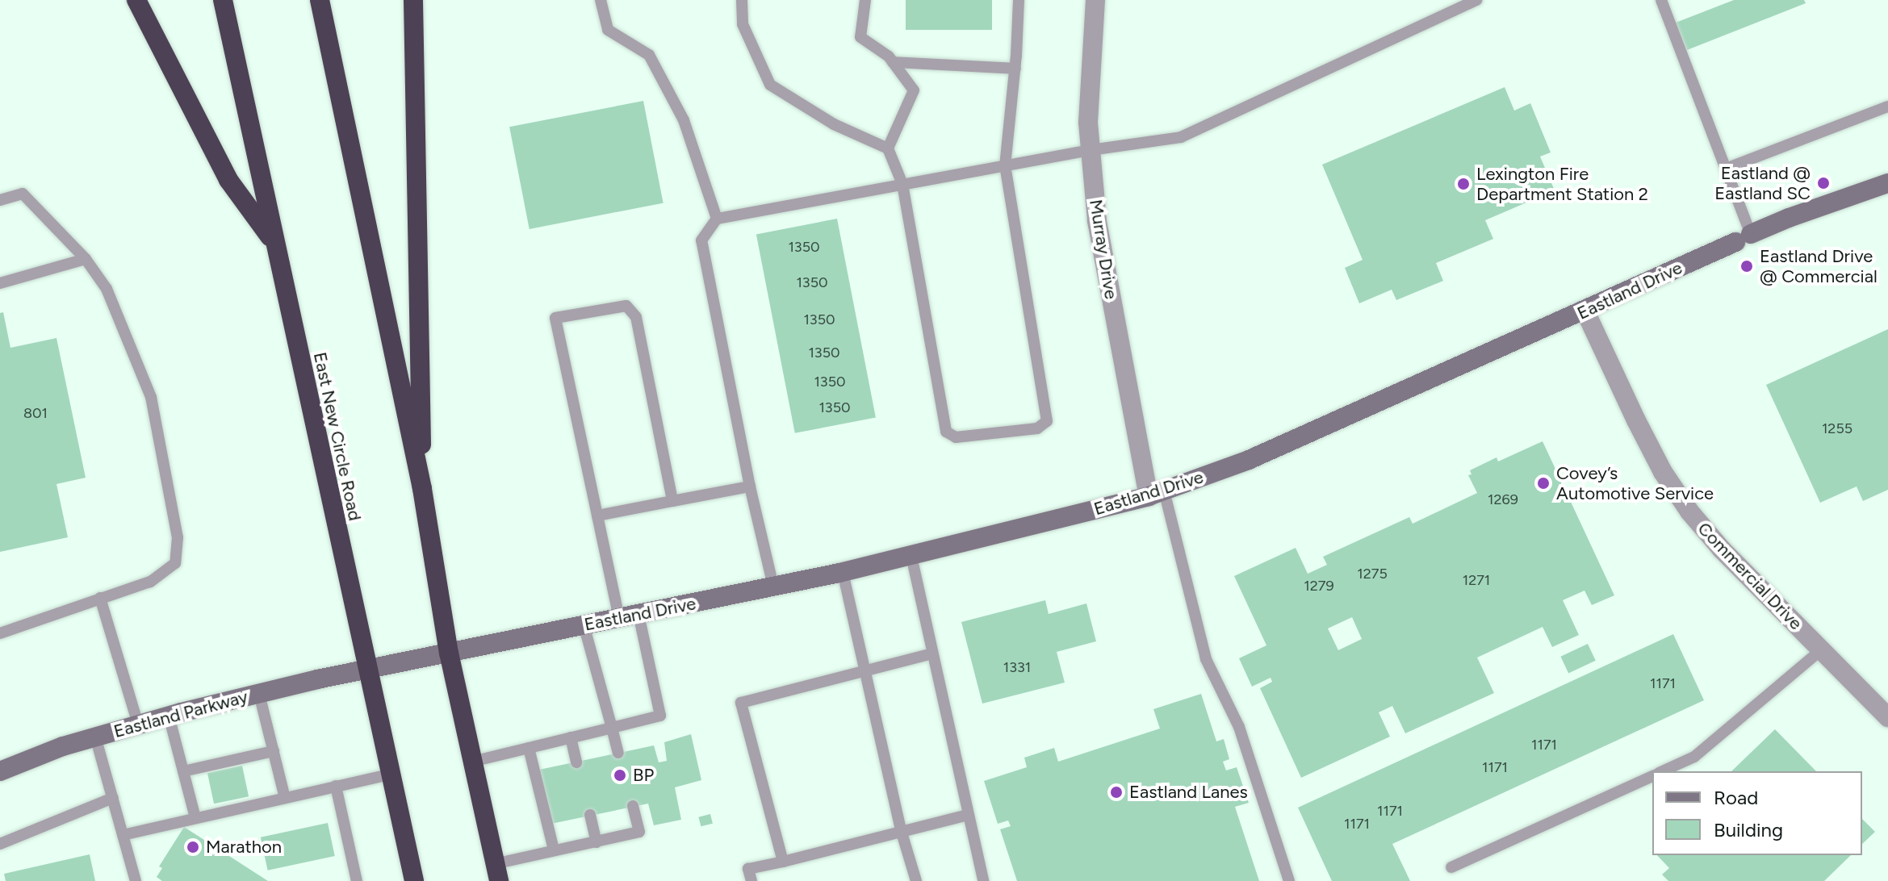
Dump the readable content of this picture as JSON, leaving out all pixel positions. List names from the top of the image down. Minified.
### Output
{"streets":{"highway":["East New Circle Road"],"street":["Murray Drive","Eastland Drive","Commercial Drive","Eastland Parkway"]},"crossings":[["Murray Drive","Eastland Drive"],["Eastland Drive","East New Circle Road"],["Eastland Drive","Commercial Drive"],["Eastland Drive","Eastland Parkway"],["East New Circle Road","Eastland Parkway"]],"places":["Eastland @ Eastland SC","Lexington Fire Department Station 2","Eastland Drive @ Commercial","Covey’s Automotive Service","BP","Eastland Lanes","Marathon"],"house_numbers":["1350","1350","1350","1350","1350","1350","801","1255","1269","1275","1271","1279","1331","1171","1171","1171","1171","1171"],"legend":["Road","Building"]}
